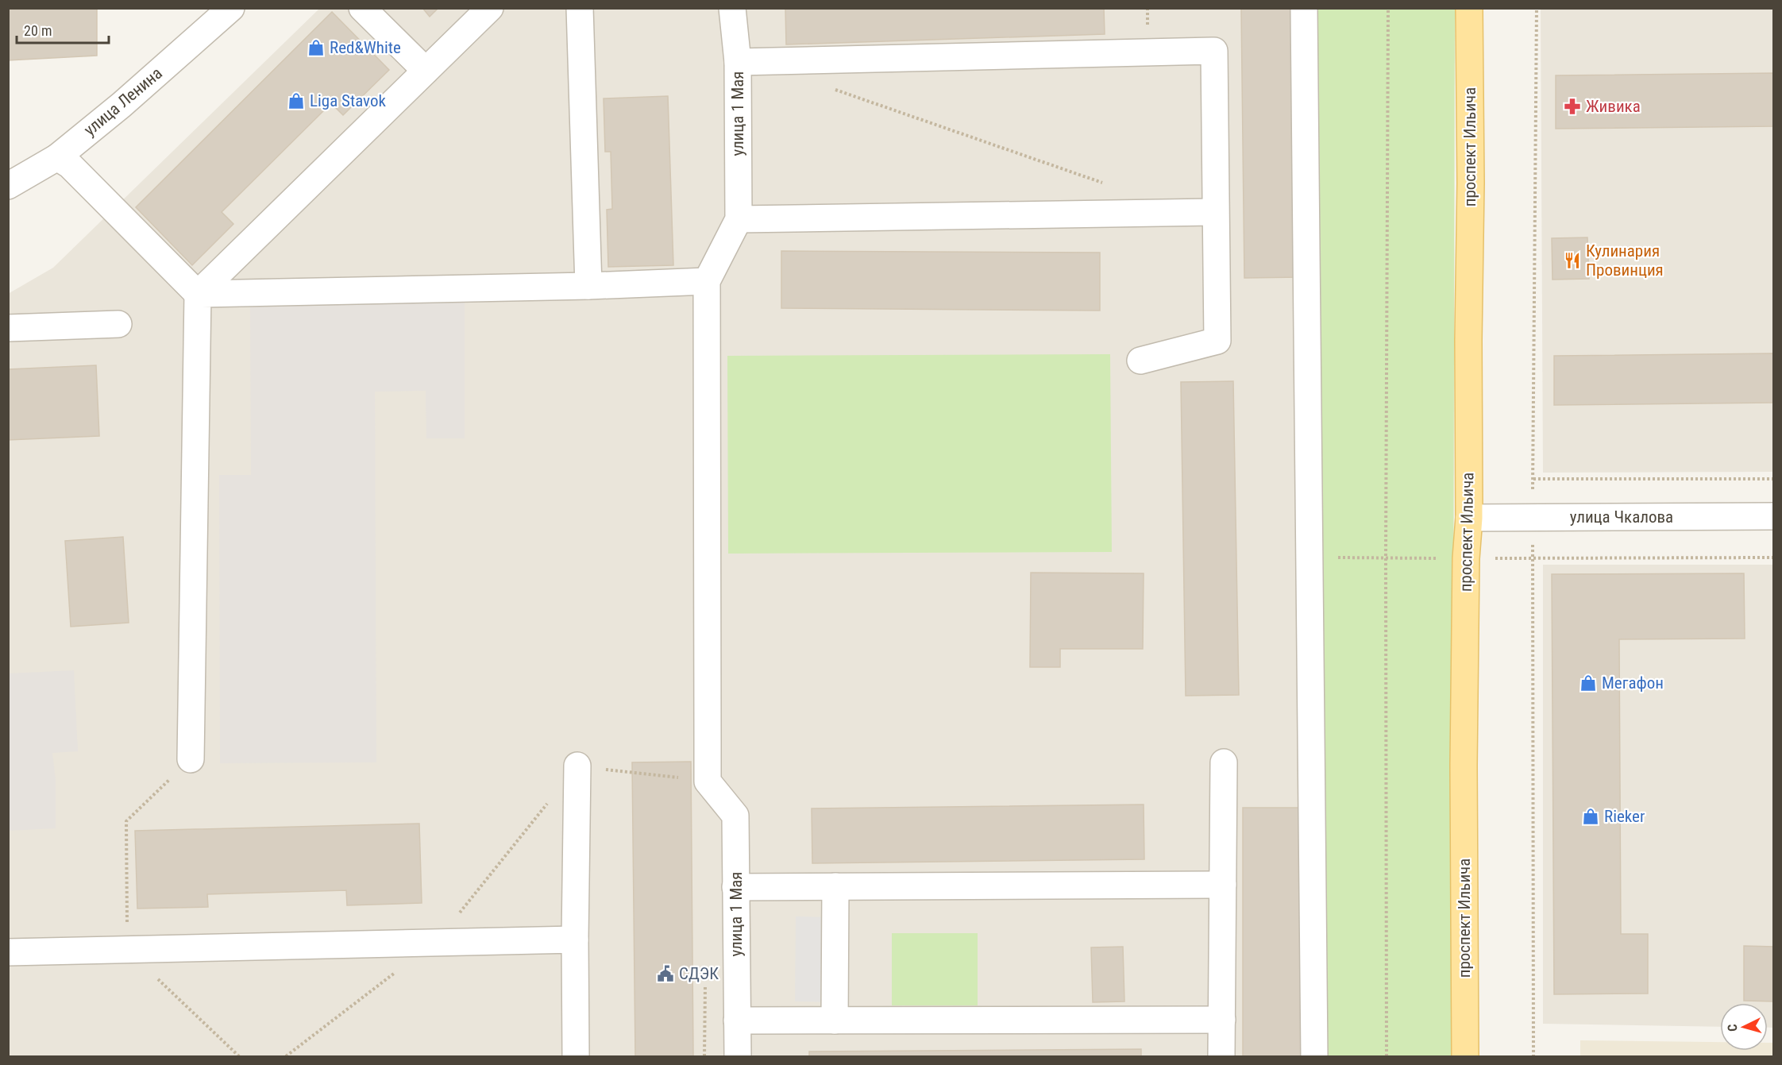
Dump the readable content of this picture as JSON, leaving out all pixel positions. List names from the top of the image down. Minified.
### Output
{"streets":{"main road":["проспект Ильича"],"street":["улица Ленина","улица 1 Мая","улица Чкалова"]},"crossings":[["проспект Ильича","улица Чкалова"]],"places":{"shop":["Red&White","Liga Stavok","Мегафон","Rieker"],"pharmacy":["Живика"],"restaurant":["Кулинария Провинция"],"public building":["СДЭК"]},"scale_bar":"20 m","north":"left"}
